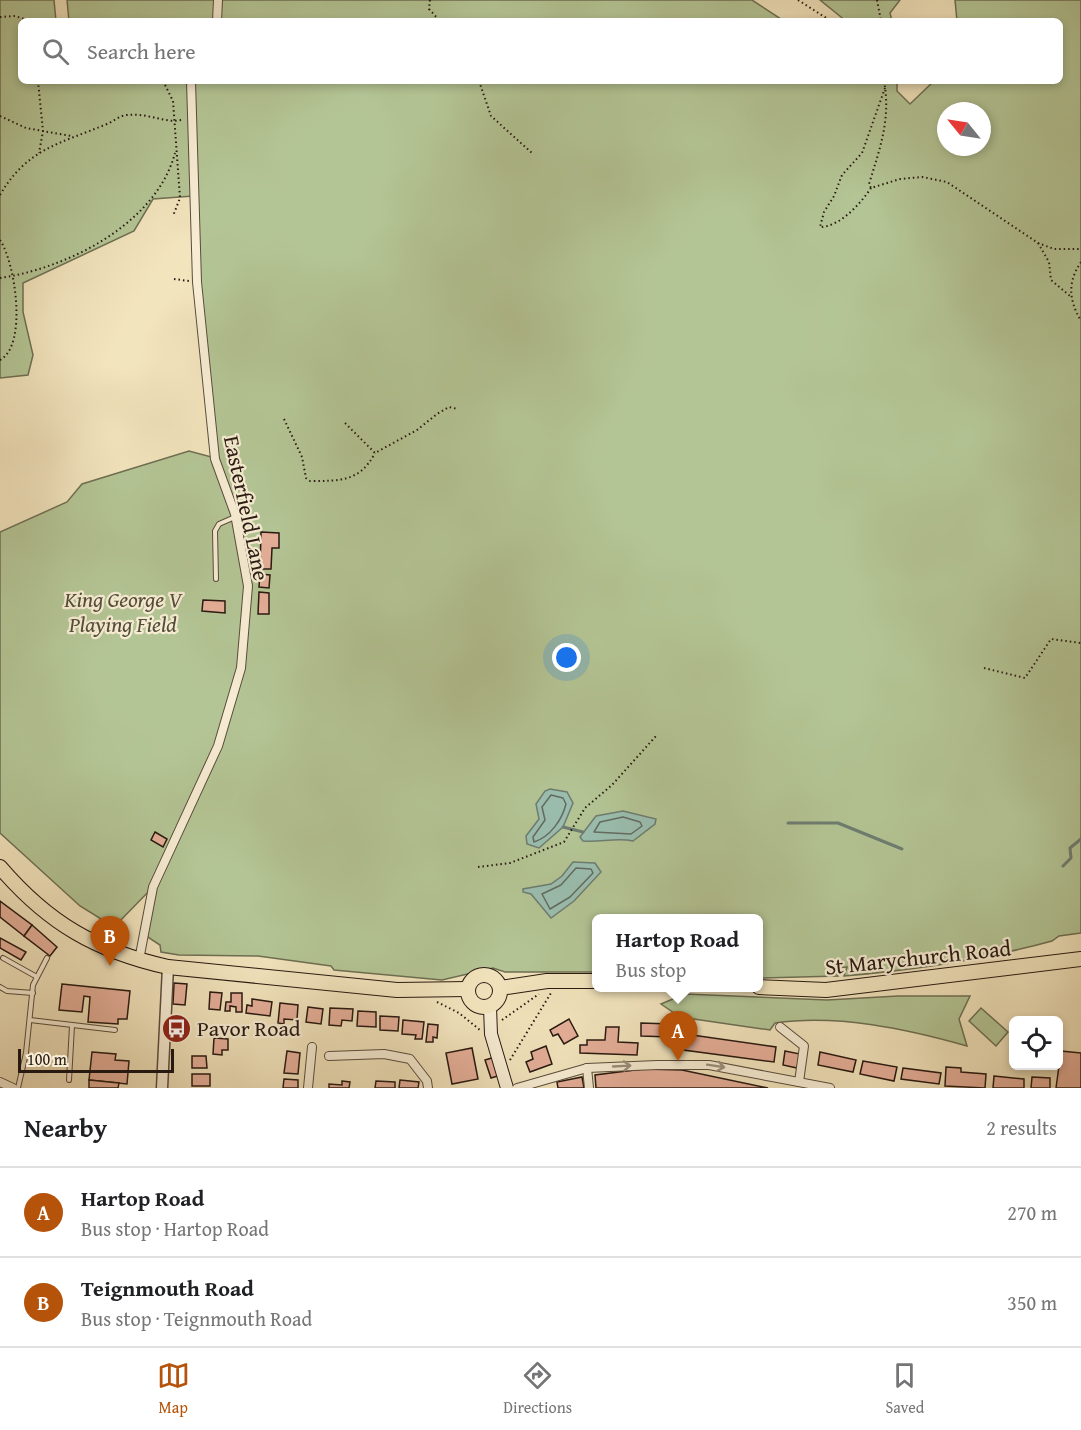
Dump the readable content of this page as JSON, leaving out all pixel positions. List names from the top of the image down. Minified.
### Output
{"streets":{"main road":["St Marychurch Road"],"street":["Easterfield Lane"]},"parks":["King George V Playing Field"],"places":{"bus stop":["Pavor Road"]},"scale_bar":"100 m","north":"top left","page":{"search":"Search here","popup":["Hartop Road","Bus stop"],"pins":["B","A"],"scale":"100 m","heading":["Nearby","2 results"],"list":[{"mark":"A","name":"Hartop Road","note":"Bus stop · Hartop Road","value":"270 m"},{"mark":"B","name":"Teignmouth Road","note":"Bus stop · Teignmouth Road","value":"350 m"}],"nav":["Map","Directions","Saved"]}}
